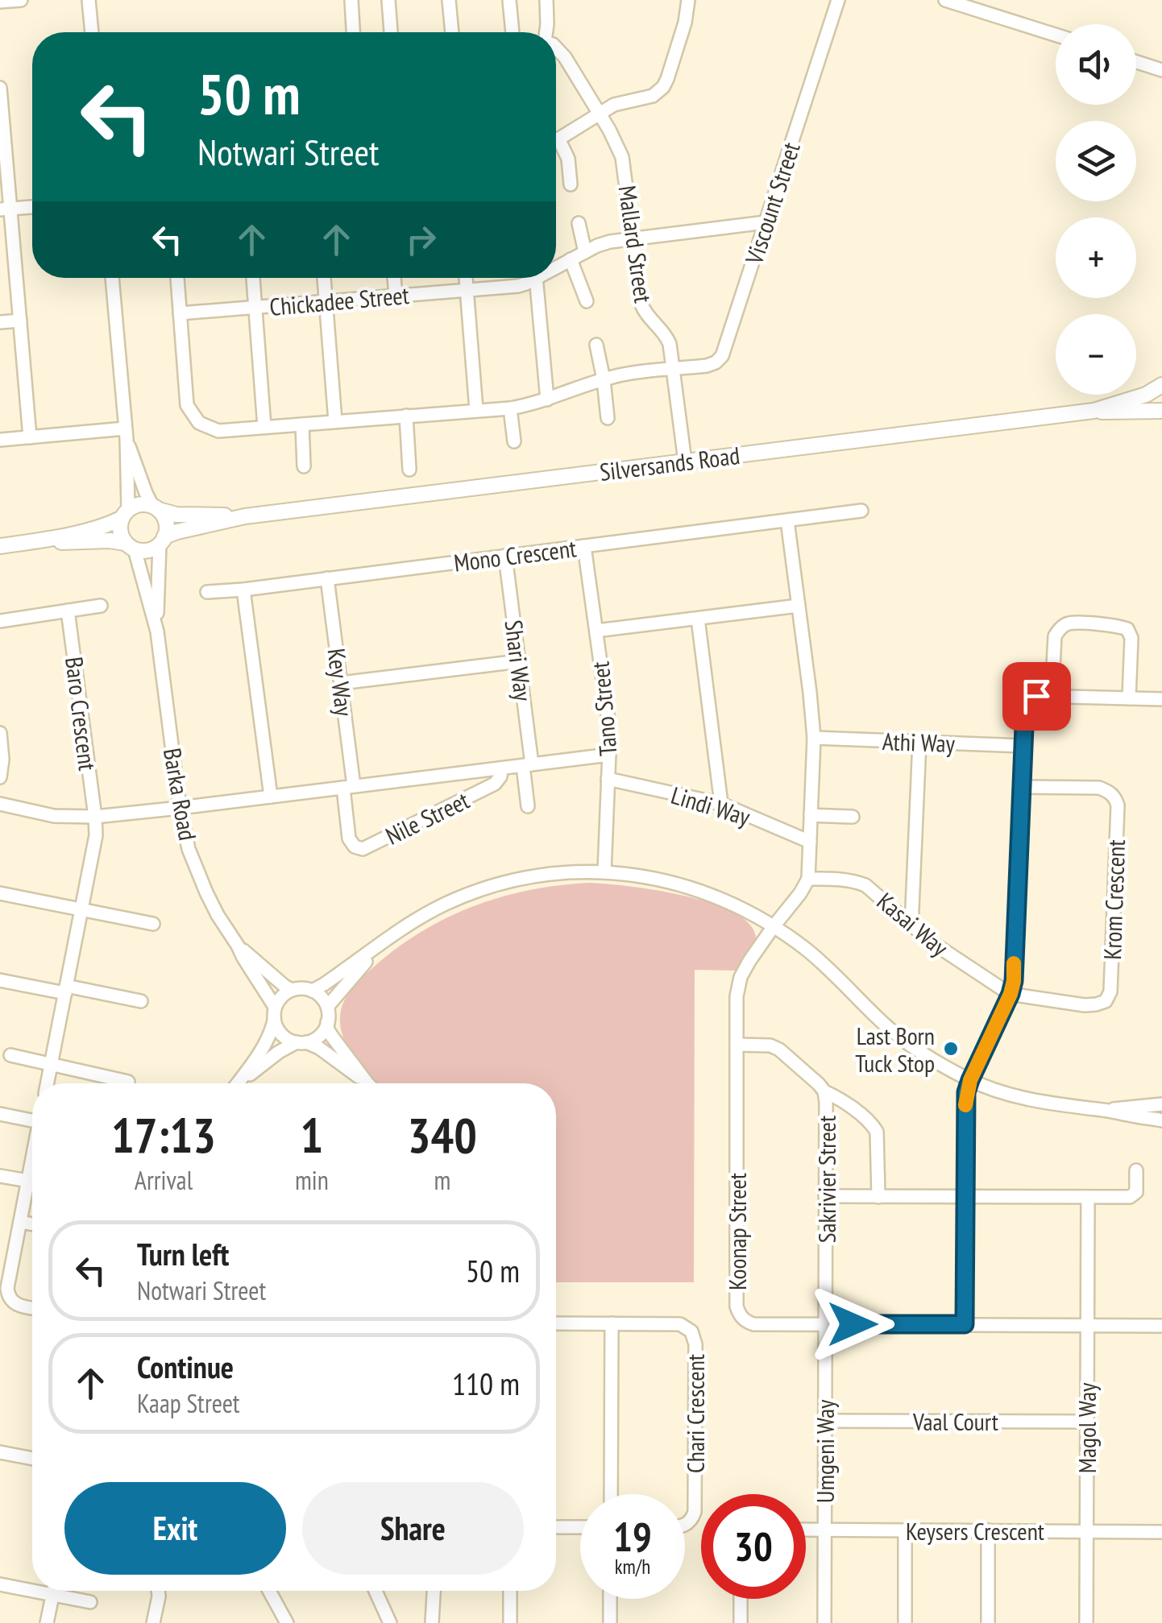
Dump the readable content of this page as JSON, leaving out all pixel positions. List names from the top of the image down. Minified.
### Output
{"streets":{"street":["Viscount Street","Mallard Street","Chickadee Street","Silversands Road","Mono Crescent","Shari Way","Key Way","Tano Street","Baro Crescent","Athi Way","Barka Road","Lindi Way","Nile Street","Krom Crescent","Kasai Way","Sakrivier Street","Koonap Street","Chari Crescent","Vaal Court","Magol Way","Umgeni Way","Keysers Crescent"]},"crossings":[["Viscount Street","Mallard Street"],["Viscount Street","Chickadee Street"],["Mallard Street","Chickadee Street"],["Mallard Street","Silversands Road"],["Silversands Road","Barka Road"],["Mono Crescent","Shari Way"],["Mono Crescent","Key Way"],["Mono Crescent","Tano Street"],["Shari Way","Nile Street"],["Key Way","Nile Street"],["Tano Street","Lindi Way"],["Tano Street","Nile Street"],["Baro Crescent","Nile Street"],["Barka Road","Nile Street"],["Krom Crescent","Kasai Way"],["Sakrivier Street","Koonap Street"],["Sakrivier Street","Umgeni Way"],["Koonap Street","Magol Way"],["Koonap Street","Umgeni Way"],["Vaal Court","Magol Way"],["Vaal Court","Umgeni Way"],["Magol Way","Keysers Crescent"],["Umgeni Way","Keysers Crescent"]],"places":["Last Born Tuck Stop"],"page":{"map_buttons":["+","−"],"turn":["50 m","Notwari Street"],"eta":["17:13","Arrival","1","min","340","m"],"list":[{"name":"Turn left","note":"Notwari Street","value":"50 m"},{"name":"Continue","note":"Kaap Street","value":"110 m"}],"buttons":["Exit","Share"],"speed":"19 km/h","limit":"30"}}
